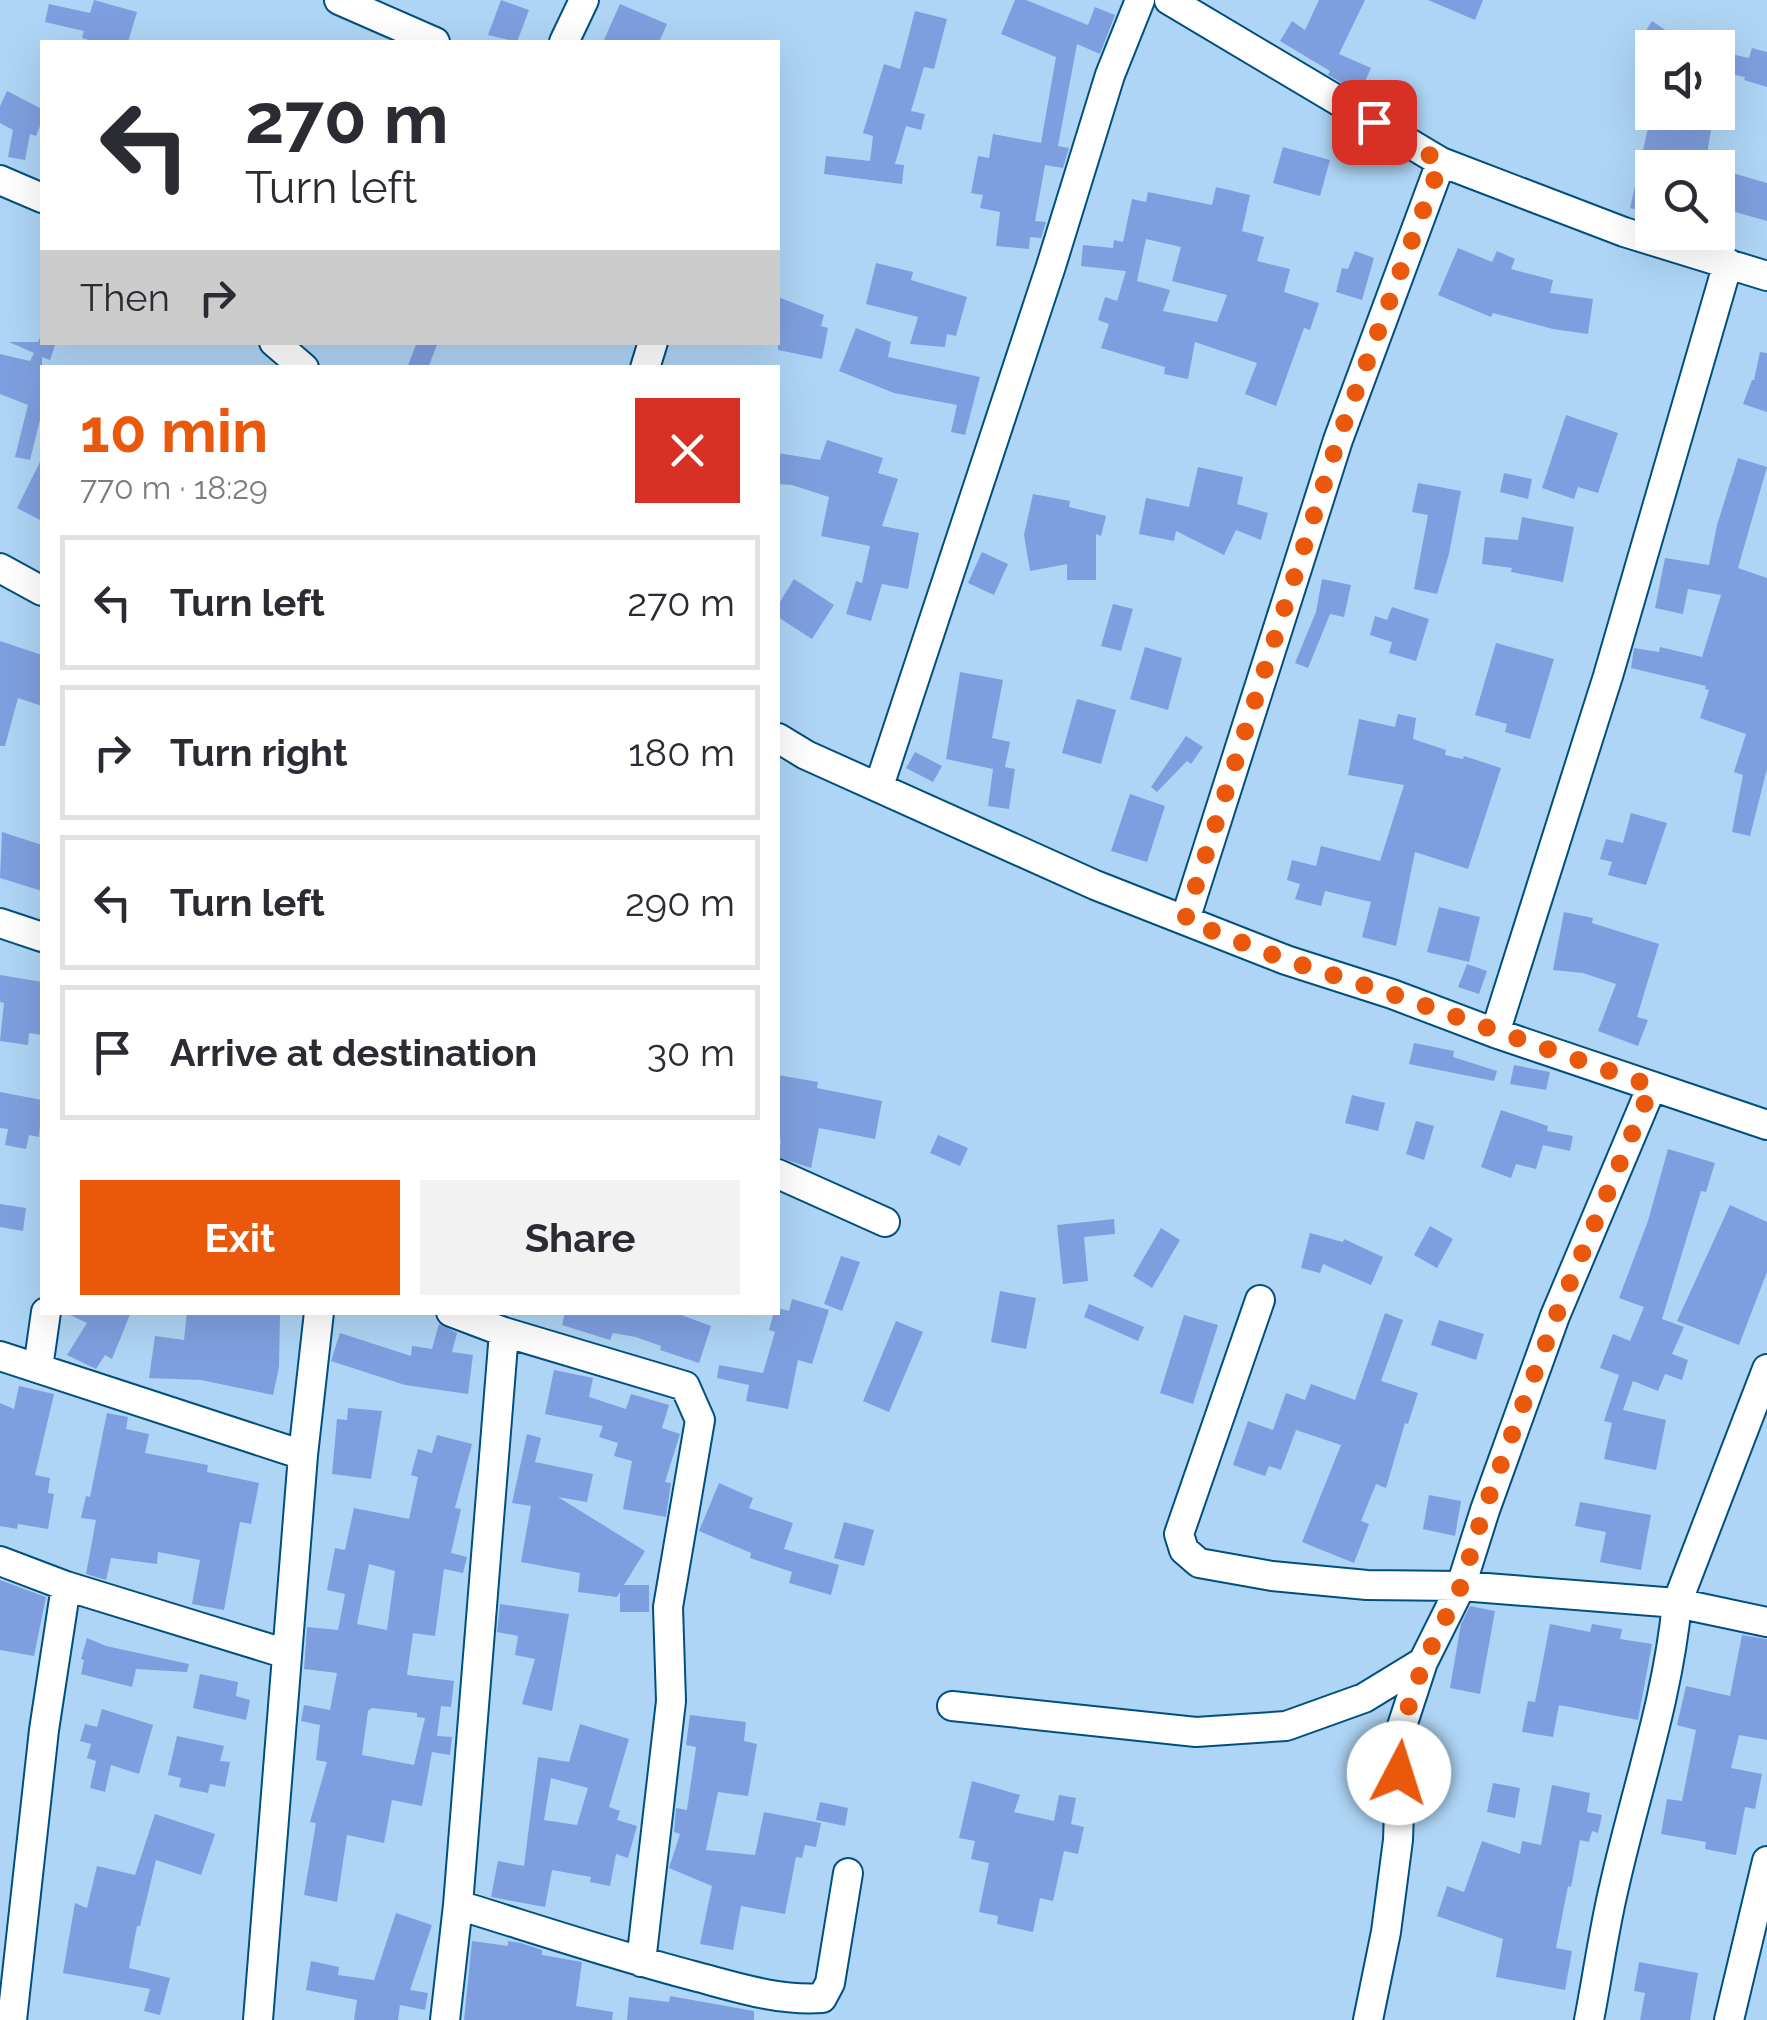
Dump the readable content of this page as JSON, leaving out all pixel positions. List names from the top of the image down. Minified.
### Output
{"page":{"turn":["270 m","Turn left"],"then":"Then","heading":["10 min","770 m · 18:29"],"list":[{"name":"Turn left","value":"270 m"},{"name":"Turn right","value":"180 m"},{"name":"Turn left","value":"290 m"},{"name":"Arrive at destination","value":"30 m"}],"buttons":["Exit","Share"]}}
